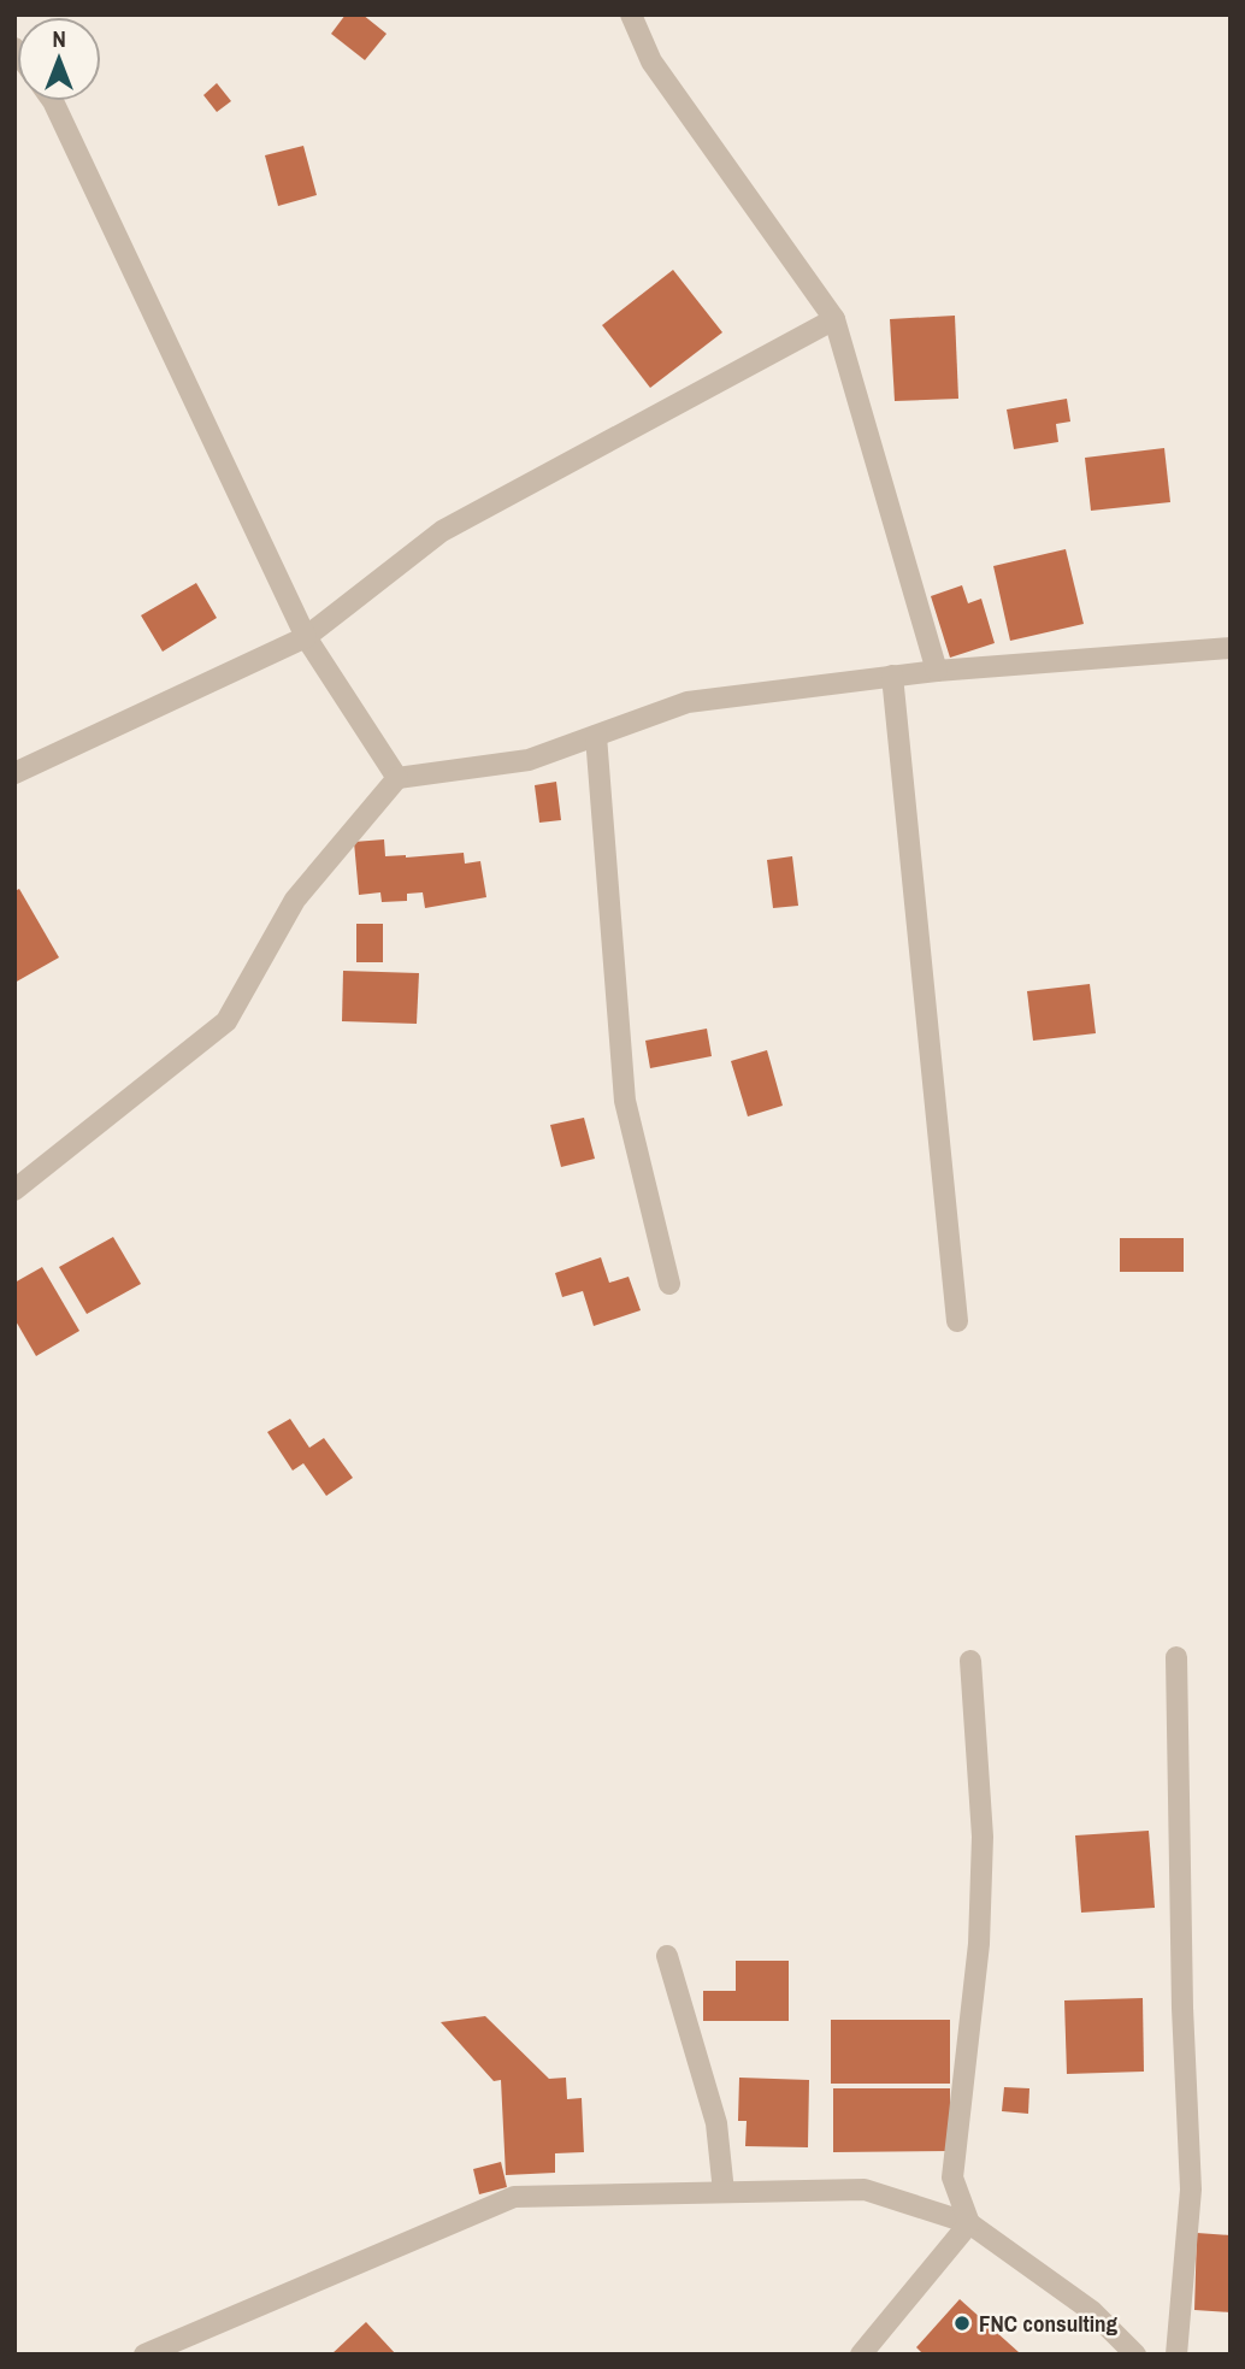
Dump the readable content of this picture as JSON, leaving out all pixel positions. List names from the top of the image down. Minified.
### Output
{"places":["FNC consulting"],"north":"top"}
